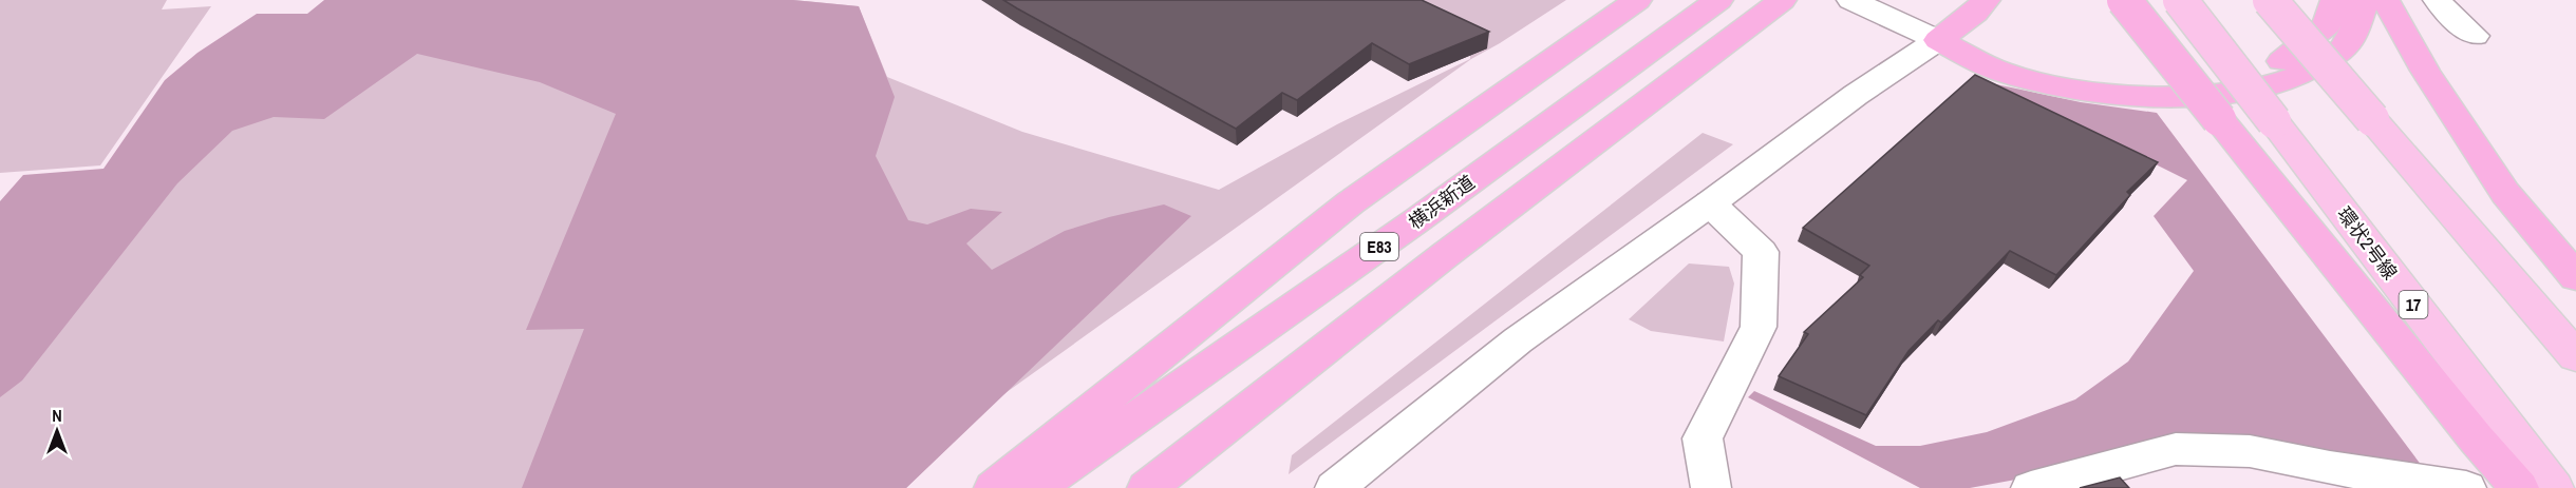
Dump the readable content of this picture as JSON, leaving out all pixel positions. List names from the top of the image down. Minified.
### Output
{"streets":{"highway":["横浜新道","E83"],"main road":["環状2号線","17"]},"north":"top"}
